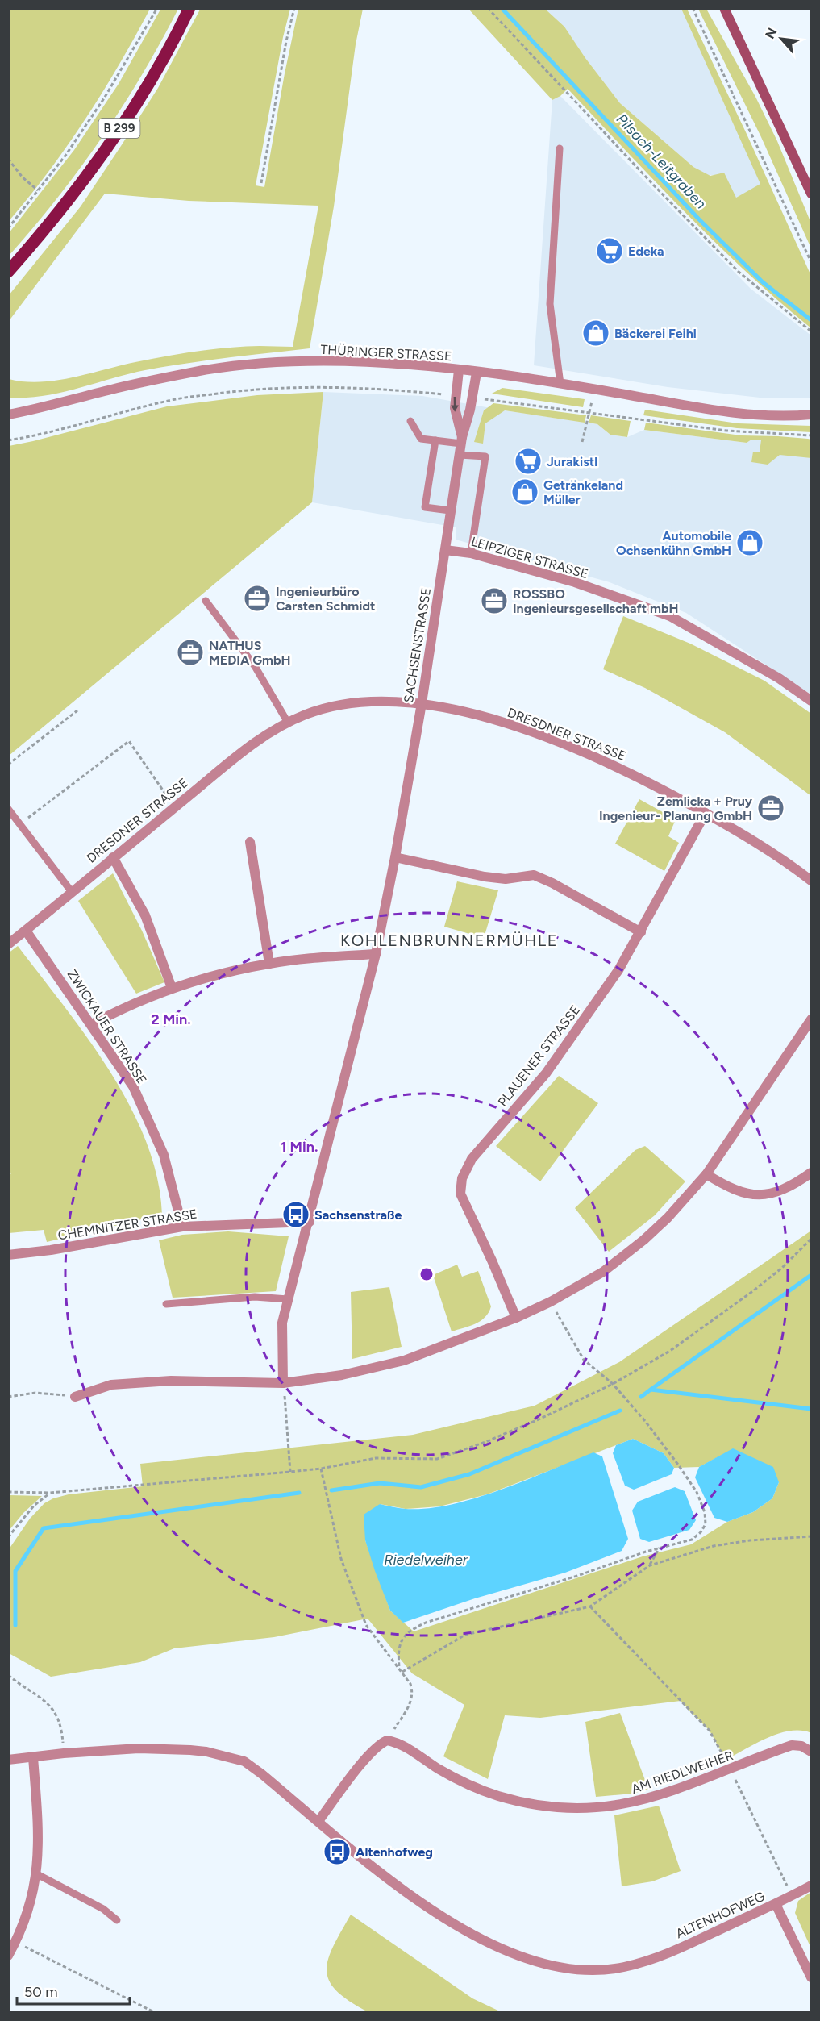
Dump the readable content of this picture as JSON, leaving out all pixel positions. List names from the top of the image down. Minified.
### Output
{"streets":{"main road":["B 299"],"street":["THÜRINGER STRASSE","LEIPZIGER STRASSE","SACHSENSTRASSE","DRESDNER STRASSE","ZWICKAUER STRASSE","PLAUENER STRASSE","CHEMNITZER STRASSE","AM RIEDLWEIHER","ALTENHOFWEG"]},"crossings":[["THÜRINGER STRASSE","SACHSENSTRASSE"],["LEIPZIGER STRASSE","SACHSENSTRASSE"],["SACHSENSTRASSE","DRESDNER STRASSE"],["SACHSENSTRASSE","CHEMNITZER STRASSE"],["DRESDNER STRASSE","ZWICKAUER STRASSE"],["DRESDNER STRASSE","PLAUENER STRASSE"],["ZWICKAUER STRASSE","CHEMNITZER STRASSE"]],"districts":["KOHLENBRUNNERMÜHLE"],"water":["Pilsach-Leitgraben","Riedelweiher"],"places":{"supermarket":["Edeka","Jurakistl"],"shop":["Bäckerei Feihl","Getränkeland Müller","Automobile Ochsenkühn GmbH"],"office":["Ingenieurbüro Carsten Schmidt","ROSSBO Ingenieursgesellschaft mbH","NATHUS MEDIA GmbH","Zemlicka + Pruy Ingenieur- Planung GmbH"],"bus stop":["Sachsenstraße","Altenhofweg"]},"scale_bar":"50 m","north":"top left","rings":["2 Min.","1 Min."]}
